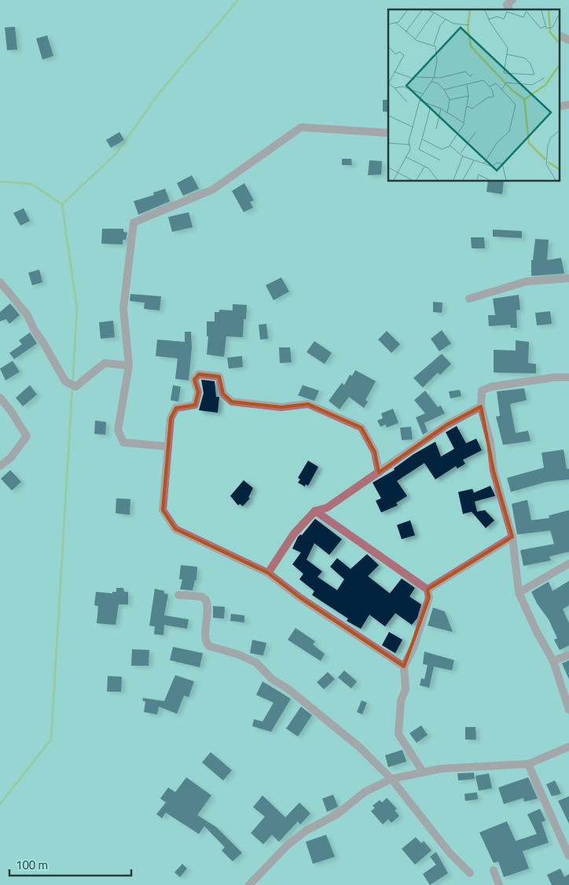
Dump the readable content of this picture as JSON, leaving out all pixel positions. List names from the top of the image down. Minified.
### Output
{"scale_bar":"100 m"}
